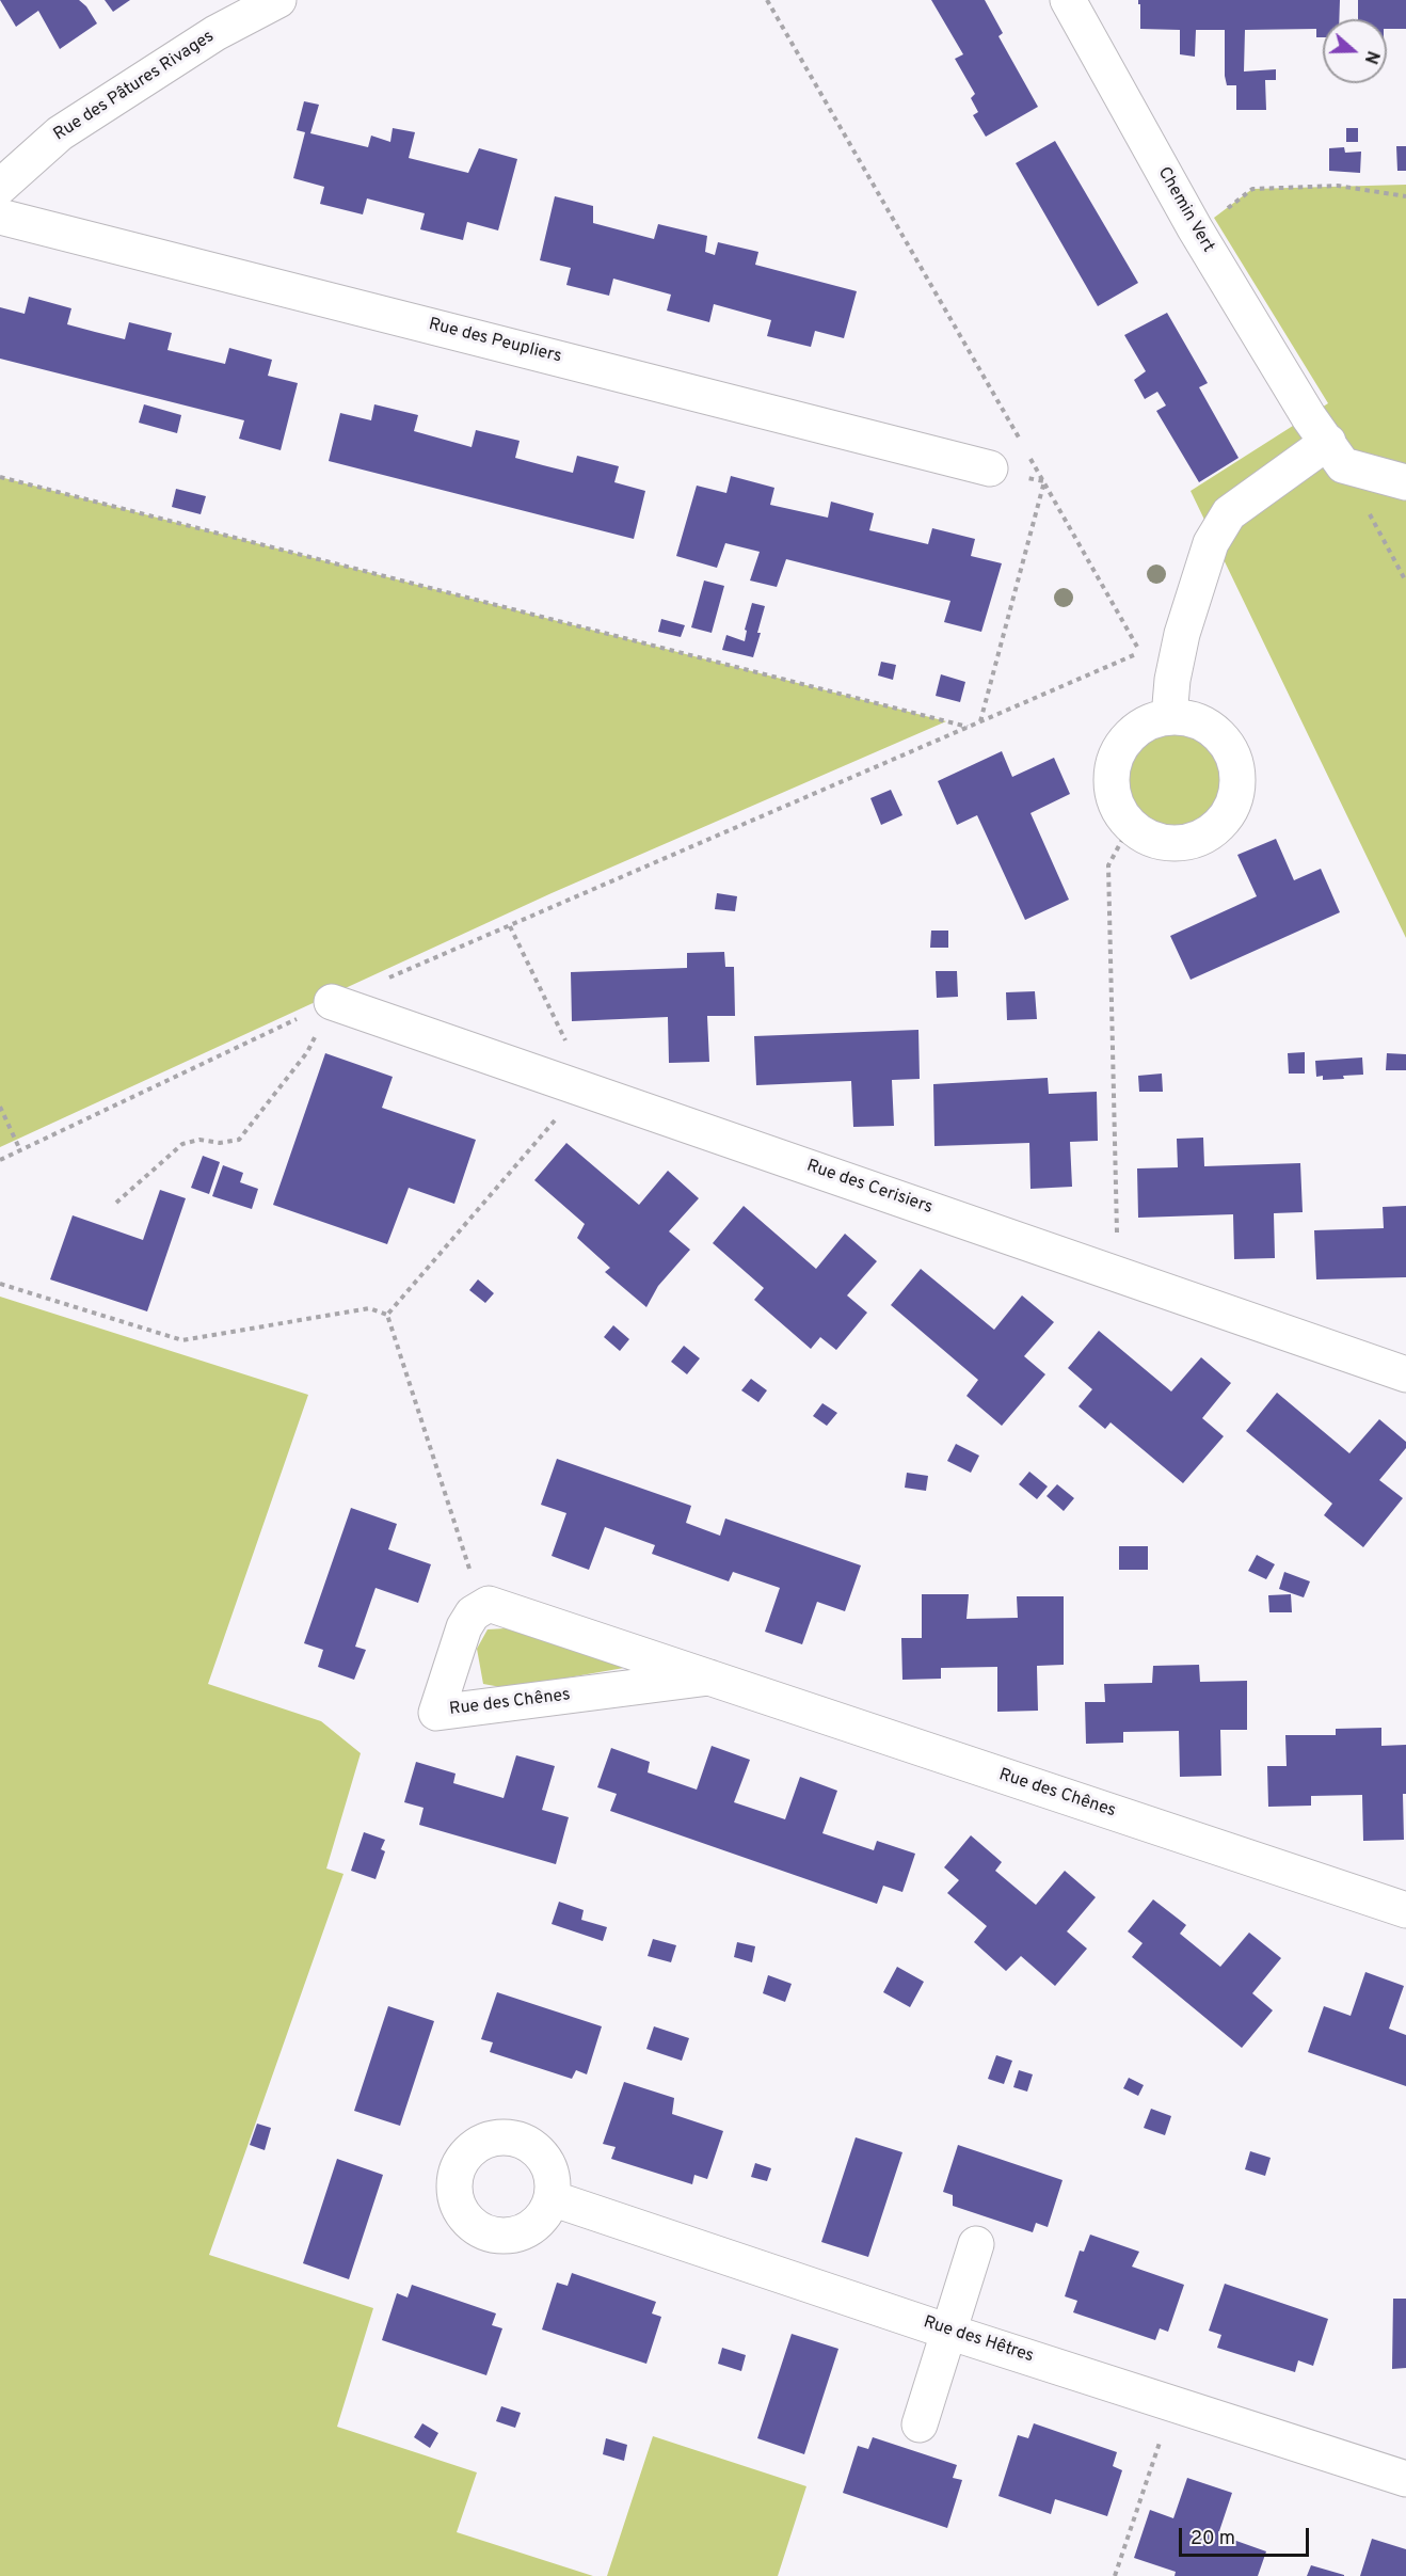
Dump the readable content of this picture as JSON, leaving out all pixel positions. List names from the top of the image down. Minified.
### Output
{"streets":{"street":["Rue des Pâtures Rivages","Chemin Vert","Rue des Peupliers","Rue des Cerisiers","Rue des Chênes","Rue des Hêtres"]},"scale_bar":"20 m","north":"right"}
